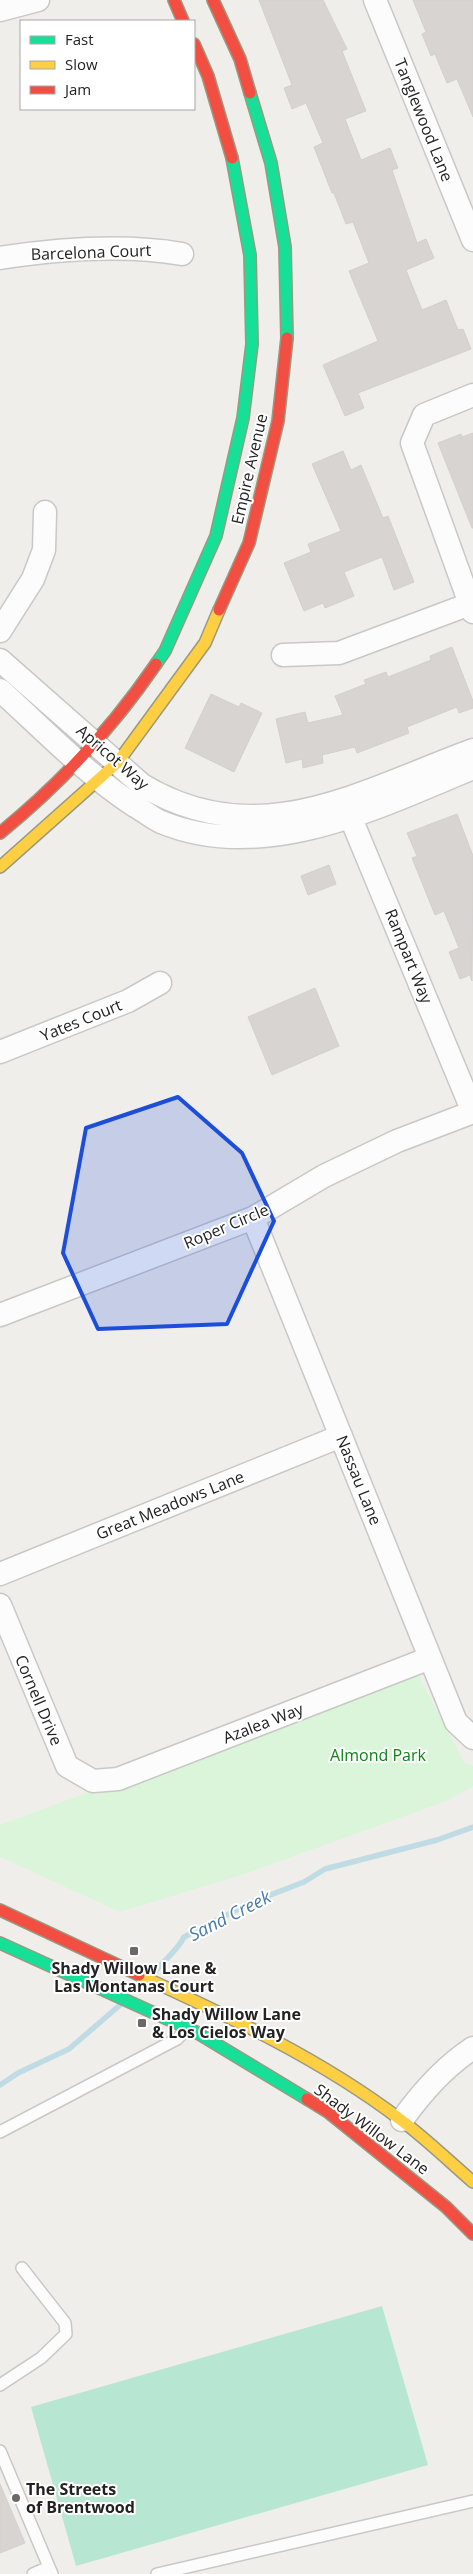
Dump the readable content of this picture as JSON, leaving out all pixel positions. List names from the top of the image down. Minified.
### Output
{"streets":{"street":["Tanglewood Lane","Barcelona Court","Empire Avenue","Apricot Way","Rampart Way","Yates Court","Roper Circle","Nassau Lane","Great Meadows Lane","Cornell Drive","Azalea Way","Shady Willow Lane"]},"crossings":[["Empire Avenue","Apricot Way"],["Apricot Way","Rampart Way"],["Rampart Way","Roper Circle"],["Roper Circle","Nassau Lane"],["Nassau Lane","Great Meadows Lane"],["Nassau Lane","Azalea Way"],["Cornell Drive","Azalea Way"]],"water":["Sand Creek"],"parks":["Almond Park"],"places":{"transit":["Shady Willow Lane & Las Montanas Court","Shady Willow Lane & Los Cielos Way"],"other":["The Streets of Brentwood"]},"legend":["Fast","Slow","Jam"]}
